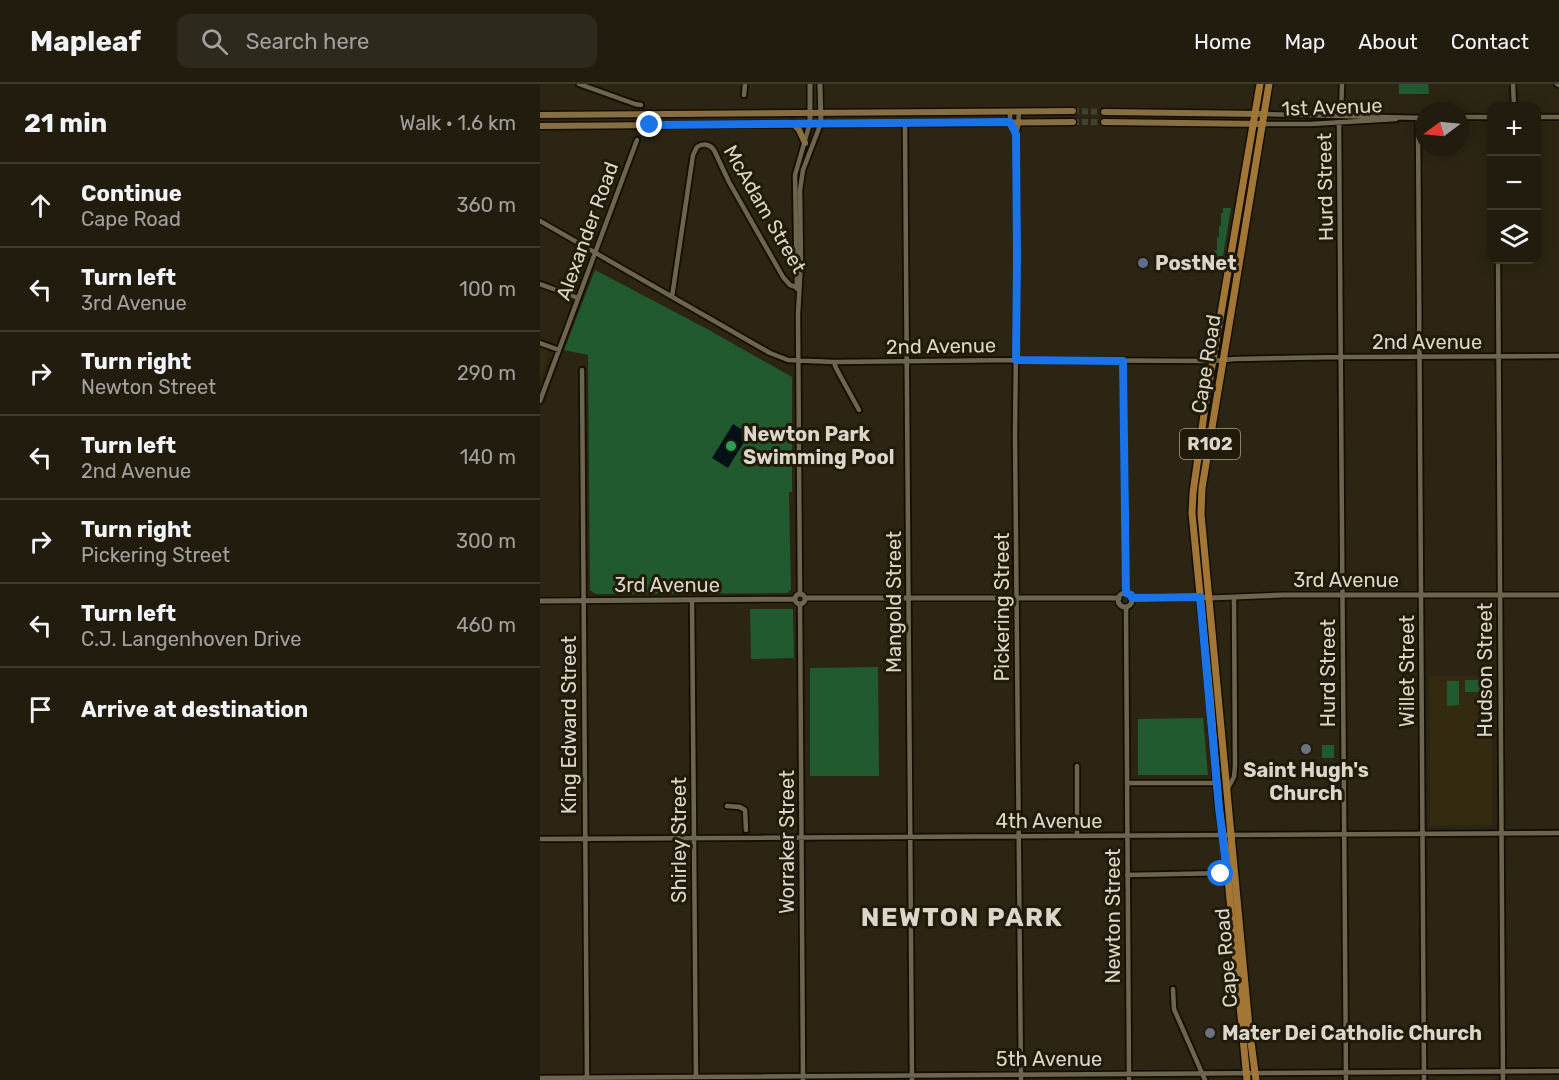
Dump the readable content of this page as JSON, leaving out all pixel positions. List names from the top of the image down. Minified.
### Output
{"streets":{"main road":["Cape Road","R102"],"street":["1st Avenue","Hurd Street","McAdam Street","Alexander Road","2nd Avenue","3rd Avenue","Mangold Street","Pickering Street","Hudson Street","Willet Street","King Edward Street","4th Avenue","Shirley Street","Worraker Street","Newton Street","5th Avenue"]},"crossings":[["1st Avenue","Hurd Street"],["1st Avenue","Cape Road"],["Hurd Street","2nd Avenue"],["Hurd Street","3rd Avenue"],["Hurd Street","4th Avenue"],["Hurd Street","5th Avenue"],["McAdam Street","2nd Avenue"],["Alexander Road","2nd Avenue"],["2nd Avenue","Cape Road"],["2nd Avenue","Mangold Street"],["2nd Avenue","Pickering Street"],["2nd Avenue","Hudson Street"],["2nd Avenue","Willet Street"],["Cape Road","3rd Avenue"],["Cape Road","4th Avenue"],["Cape Road","5th Avenue"],["3rd Avenue","Hudson Street"],["3rd Avenue","Willet Street"],["3rd Avenue","King Edward Street"],["3rd Avenue","Shirley Street"],["3rd Avenue","Worraker Street"],["3rd Avenue","Newton Street"],["Mangold Street","4th Avenue"],["Mangold Street","5th Avenue"],["Pickering Street","4th Avenue"],["Pickering Street","5th Avenue"],["Hudson Street","4th Avenue"],["Hudson Street","5th Avenue"],["Willet Street","4th Avenue"],["Willet Street","5th Avenue"],["King Edward Street","4th Avenue"],["King Edward Street","5th Avenue"],["4th Avenue","Shirley Street"],["4th Avenue","Worraker Street"],["4th Avenue","Newton Street"],["Shirley Street","5th Avenue"],["Worraker Street","5th Avenue"],["Newton Street","5th Avenue"]],"districts":["NEWTON PARK"],"places":["PostNet","Newton Park Swimming Pool","Saint Hugh's Church","Mater Dei Catholic Church"],"north":"left","page":{"header":"Mapleaf","search":"Search here","nav":["Home","Map","About","Contact"],"heading":["21 min","Walk · 1.6 km"],"map_buttons":["+","−"],"list":[["Continue","Cape Road","360 m"],["Turn left","3rd Avenue","100 m"],["Turn right","Newton Street","290 m"],["Turn left","2nd Avenue","140 m"],["Turn right","Pickering Street","300 m"],["Turn left","C.J. Langenhoven Drive","460 m"],"Arrive at destination"]}}
